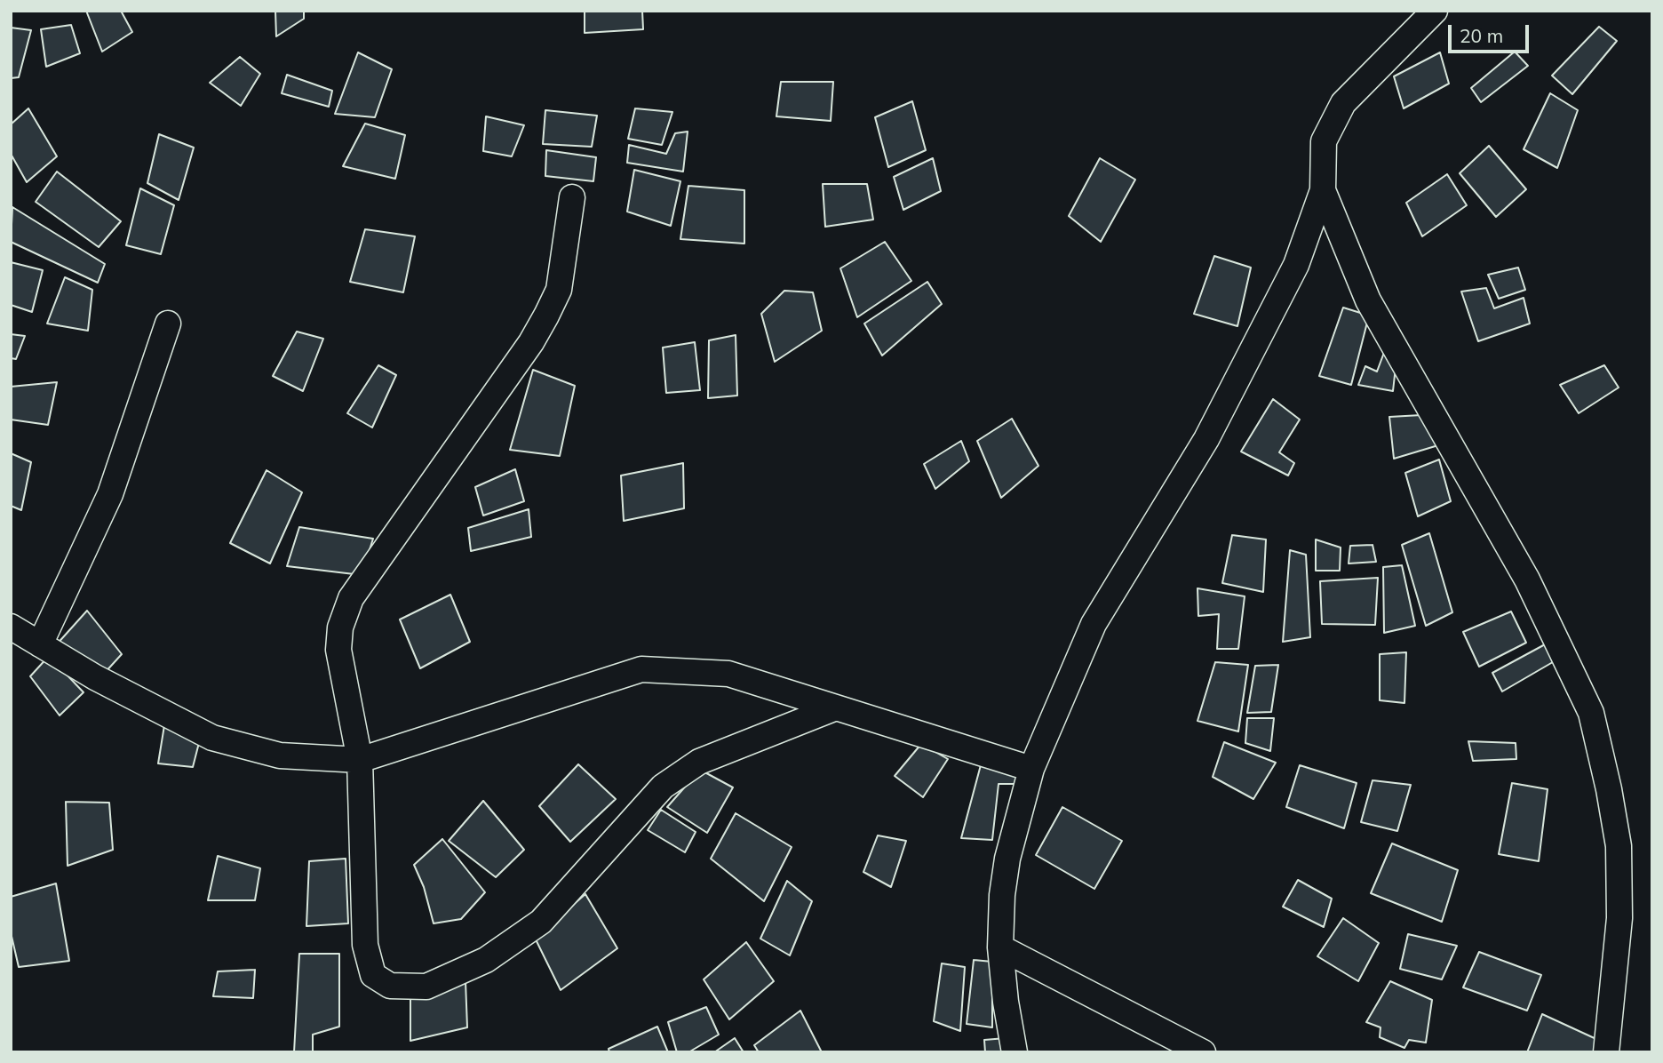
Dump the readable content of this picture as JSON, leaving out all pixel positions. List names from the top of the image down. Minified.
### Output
{"scale_bar":"20 m"}
